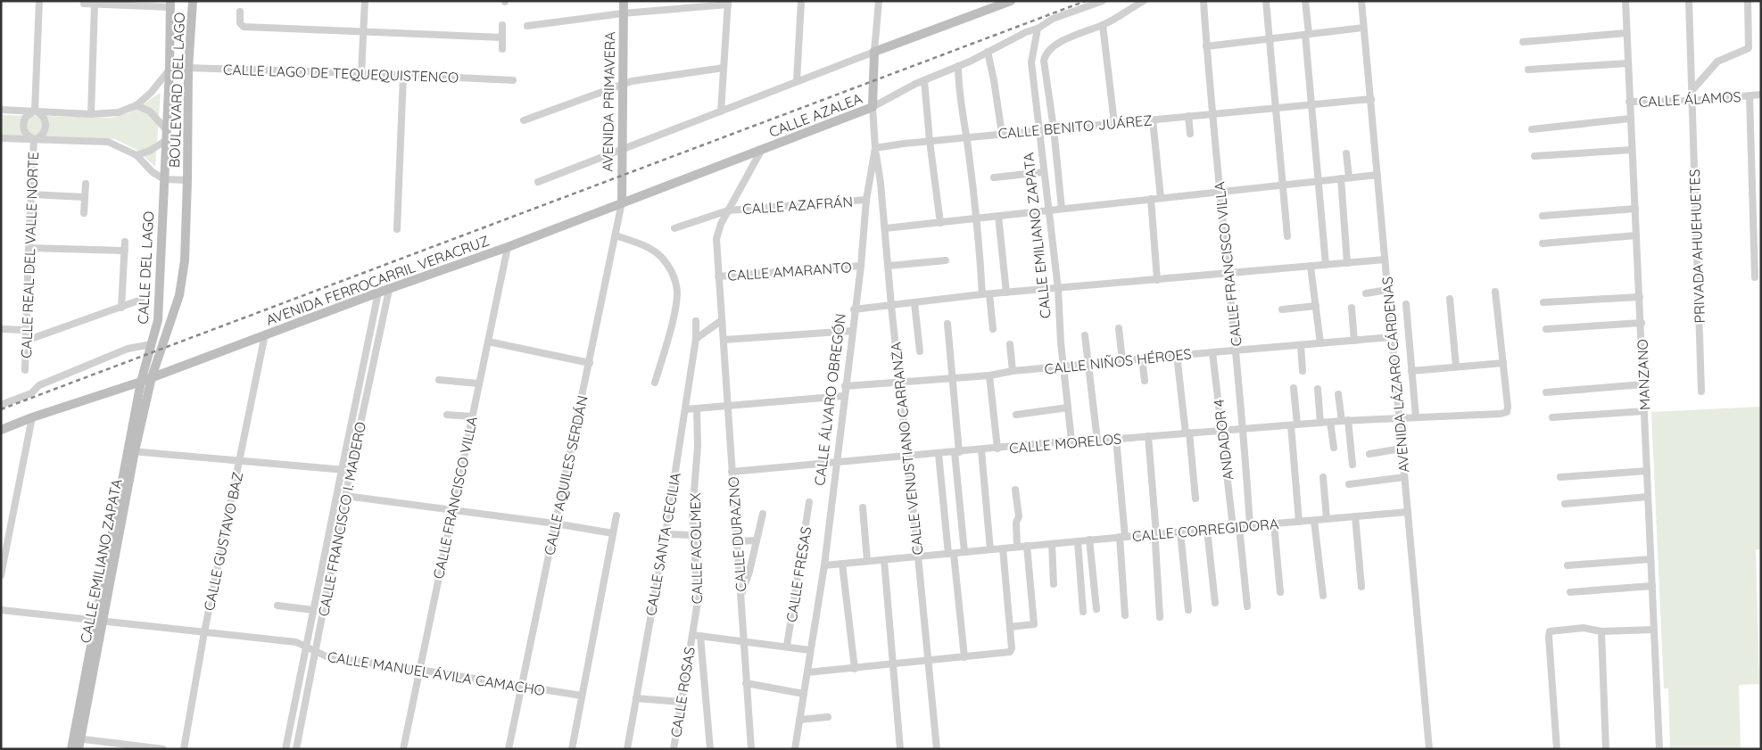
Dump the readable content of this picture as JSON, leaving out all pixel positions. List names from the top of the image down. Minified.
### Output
{"streets":{"street":["CALLE LAGO DE TEQUEQUISTENCO","BOULEVARD DEL LAGO","CALLE ÁLAMOS","AVENIDA PRIMAVERA","CALLE AZALEA","CALLE BENITO JUÁREZ","CALLE AZAFRÁN","CALLE EMILIANO ZAPATA","PRIVADA AHUEHUETES","CALLE REAL DEL VALLE NORTE","CALLE FRANCISCO VILLA","CALLE DEL LAGO","CALLE AMARANTO","AVENIDA FERROCARRIL VERACRUZ","CALLE NIÑOS HÉROES","AVENIDA LÁZARO CÁRDENAS","MANZANO","CALLE ÁLVARO OBREGÓN","ANDADOR 4","CALLE MORELOS","CALLE VENUSTIANO CARRANZA","CALLE AQUILES SERDÁN","CALLE FRANCISCO I. MADERO","CALLE CORREGIDORA","CALLE DURAZNO","CALLE GUSTAVO BAZ","CALLE SANTA CECILIA","CALLE ACOLMEX","CALLE FRESAS","CALLE MANUEL ÁVILA CAMACHO","CALLE ROSAS"]},"crossings":[["CALLE LAGO DE TEQUEQUISTENCO","BOULEVARD DEL LAGO"],["BOULEVARD DEL LAGO","CALLE DEL LAGO"],["CALLE ÁLAMOS","PRIVADA AHUEHUETES"],["CALLE ÁLAMOS","MANZANO"],["AVENIDA PRIMAVERA","AVENIDA FERROCARRIL VERACRUZ"],["AVENIDA PRIMAVERA","CALLE AQUILES SERDÁN"],["CALLE AZALEA","CALLE AZAFRÁN"],["CALLE AZALEA","CALLE AMARANTO"],["CALLE AZALEA","AVENIDA FERROCARRIL VERACRUZ"],["CALLE AZALEA","CALLE ÁLVARO OBREGÓN"],["CALLE AZALEA","CALLE DURAZNO"],["CALLE BENITO JUÁREZ","CALLE EMILIANO ZAPATA"],["CALLE BENITO JUÁREZ","CALLE FRANCISCO VILLA"],["CALLE BENITO JUÁREZ","AVENIDA LÁZARO CÁRDENAS"],["CALLE BENITO JUÁREZ","CALLE ÁLVARO OBREGÓN"],["CALLE BENITO JUÁREZ","CALLE VENUSTIANO CARRANZA"],["CALLE AZAFRÁN","CALLE ÁLVARO OBREGÓN"],["CALLE EMILIANO ZAPATA","CALLE DEL LAGO"],["CALLE EMILIANO ZAPATA","AVENIDA FERROCARRIL VERACRUZ"],["CALLE EMILIANO ZAPATA","CALLE NIÑOS HÉROES"],["CALLE EMILIANO ZAPATA","CALLE MORELOS"],["CALLE EMILIANO ZAPATA","CALLE MANUEL ÁVILA CAMACHO"],["CALLE FRANCISCO VILLA","AVENIDA FERROCARRIL VERACRUZ"],["CALLE FRANCISCO VILLA","CALLE NIÑOS HÉROES"],["CALLE FRANCISCO VILLA","CALLE MORELOS"],["CALLE FRANCISCO VILLA","CALLE CORREGIDORA"],["CALLE FRANCISCO VILLA","CALLE MANUEL ÁVILA CAMACHO"],["CALLE DEL LAGO","AVENIDA FERROCARRIL VERACRUZ"],["CALLE AMARANTO","CALLE ÁLVARO OBREGÓN"],["AVENIDA FERROCARRIL VERACRUZ","CALLE AQUILES SERDÁN"],["AVENIDA FERROCARRIL VERACRUZ","CALLE FRANCISCO I. MADERO"],["AVENIDA FERROCARRIL VERACRUZ","CALLE GUSTAVO BAZ"],["CALLE NIÑOS HÉROES","AVENIDA LÁZARO CÁRDENAS"],["CALLE NIÑOS HÉROES","CALLE ÁLVARO OBREGÓN"],["CALLE NIÑOS HÉROES","ANDADOR 4"],["CALLE NIÑOS HÉROES","CALLE VENUSTIANO CARRANZA"],["AVENIDA LÁZARO CÁRDENAS","CALLE MORELOS"],["AVENIDA LÁZARO CÁRDENAS","CALLE CORREGIDORA"],["CALLE ÁLVARO OBREGÓN","CALLE MORELOS"],["CALLE ÁLVARO OBREGÓN","CALLE VENUSTIANO CARRANZA"],["CALLE ÁLVARO OBREGÓN","CALLE CORREGIDORA"],["ANDADOR 4","CALLE MORELOS"],["ANDADOR 4","CALLE CORREGIDORA"],["CALLE MORELOS","CALLE VENUSTIANO CARRANZA"],["CALLE MORELOS","CALLE DURAZNO"],["CALLE VENUSTIANO CARRANZA","CALLE CORREGIDORA"],["CALLE AQUILES SERDÁN","CALLE MANUEL ÁVILA CAMACHO"],["CALLE FRANCISCO I. MADERO","CALLE MANUEL ÁVILA CAMACHO"],["CALLE GUSTAVO BAZ","CALLE MANUEL ÁVILA CAMACHO"],["CALLE ACOLMEX","CALLE ROSAS"]]}
